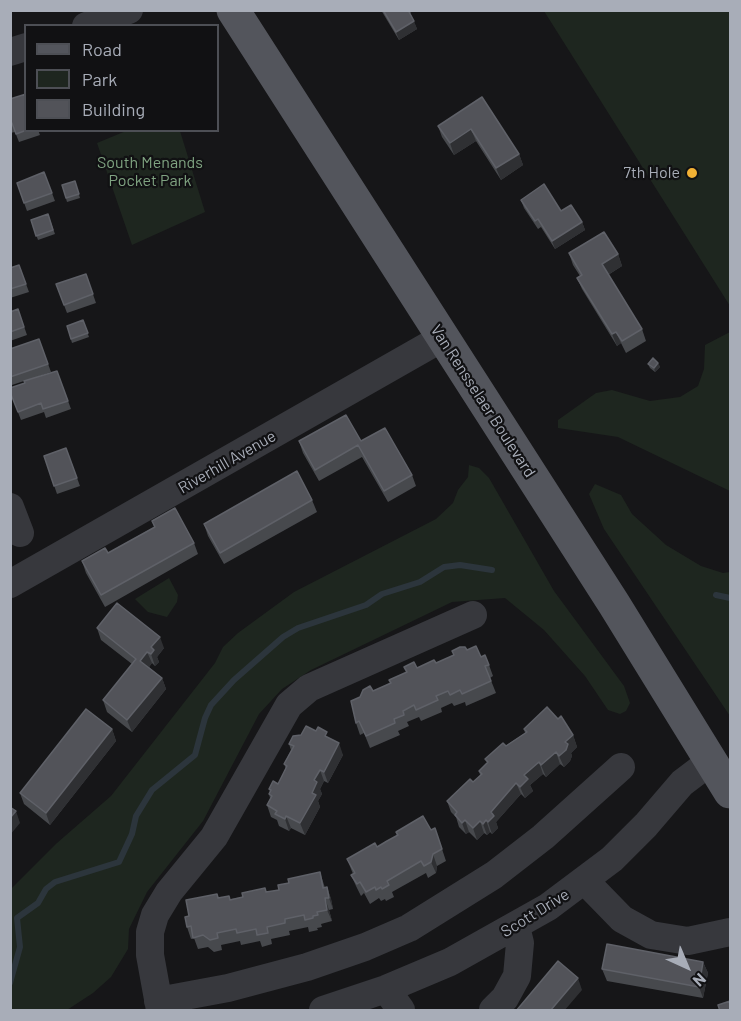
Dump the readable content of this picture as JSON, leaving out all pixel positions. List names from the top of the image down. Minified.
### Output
{"streets":{"main road":["Van Rensselaer Boulevard"],"street":["Riverhill Avenue","Scott Drive"]},"crossings":[["Van Rensselaer Boulevard","Riverhill Avenue"],["Van Rensselaer Boulevard","Scott Drive"]],"parks":["South Menands Pocket Park"],"places":["7th Hole"],"legend":["Road","Park","Building"],"north":"bottom right"}
